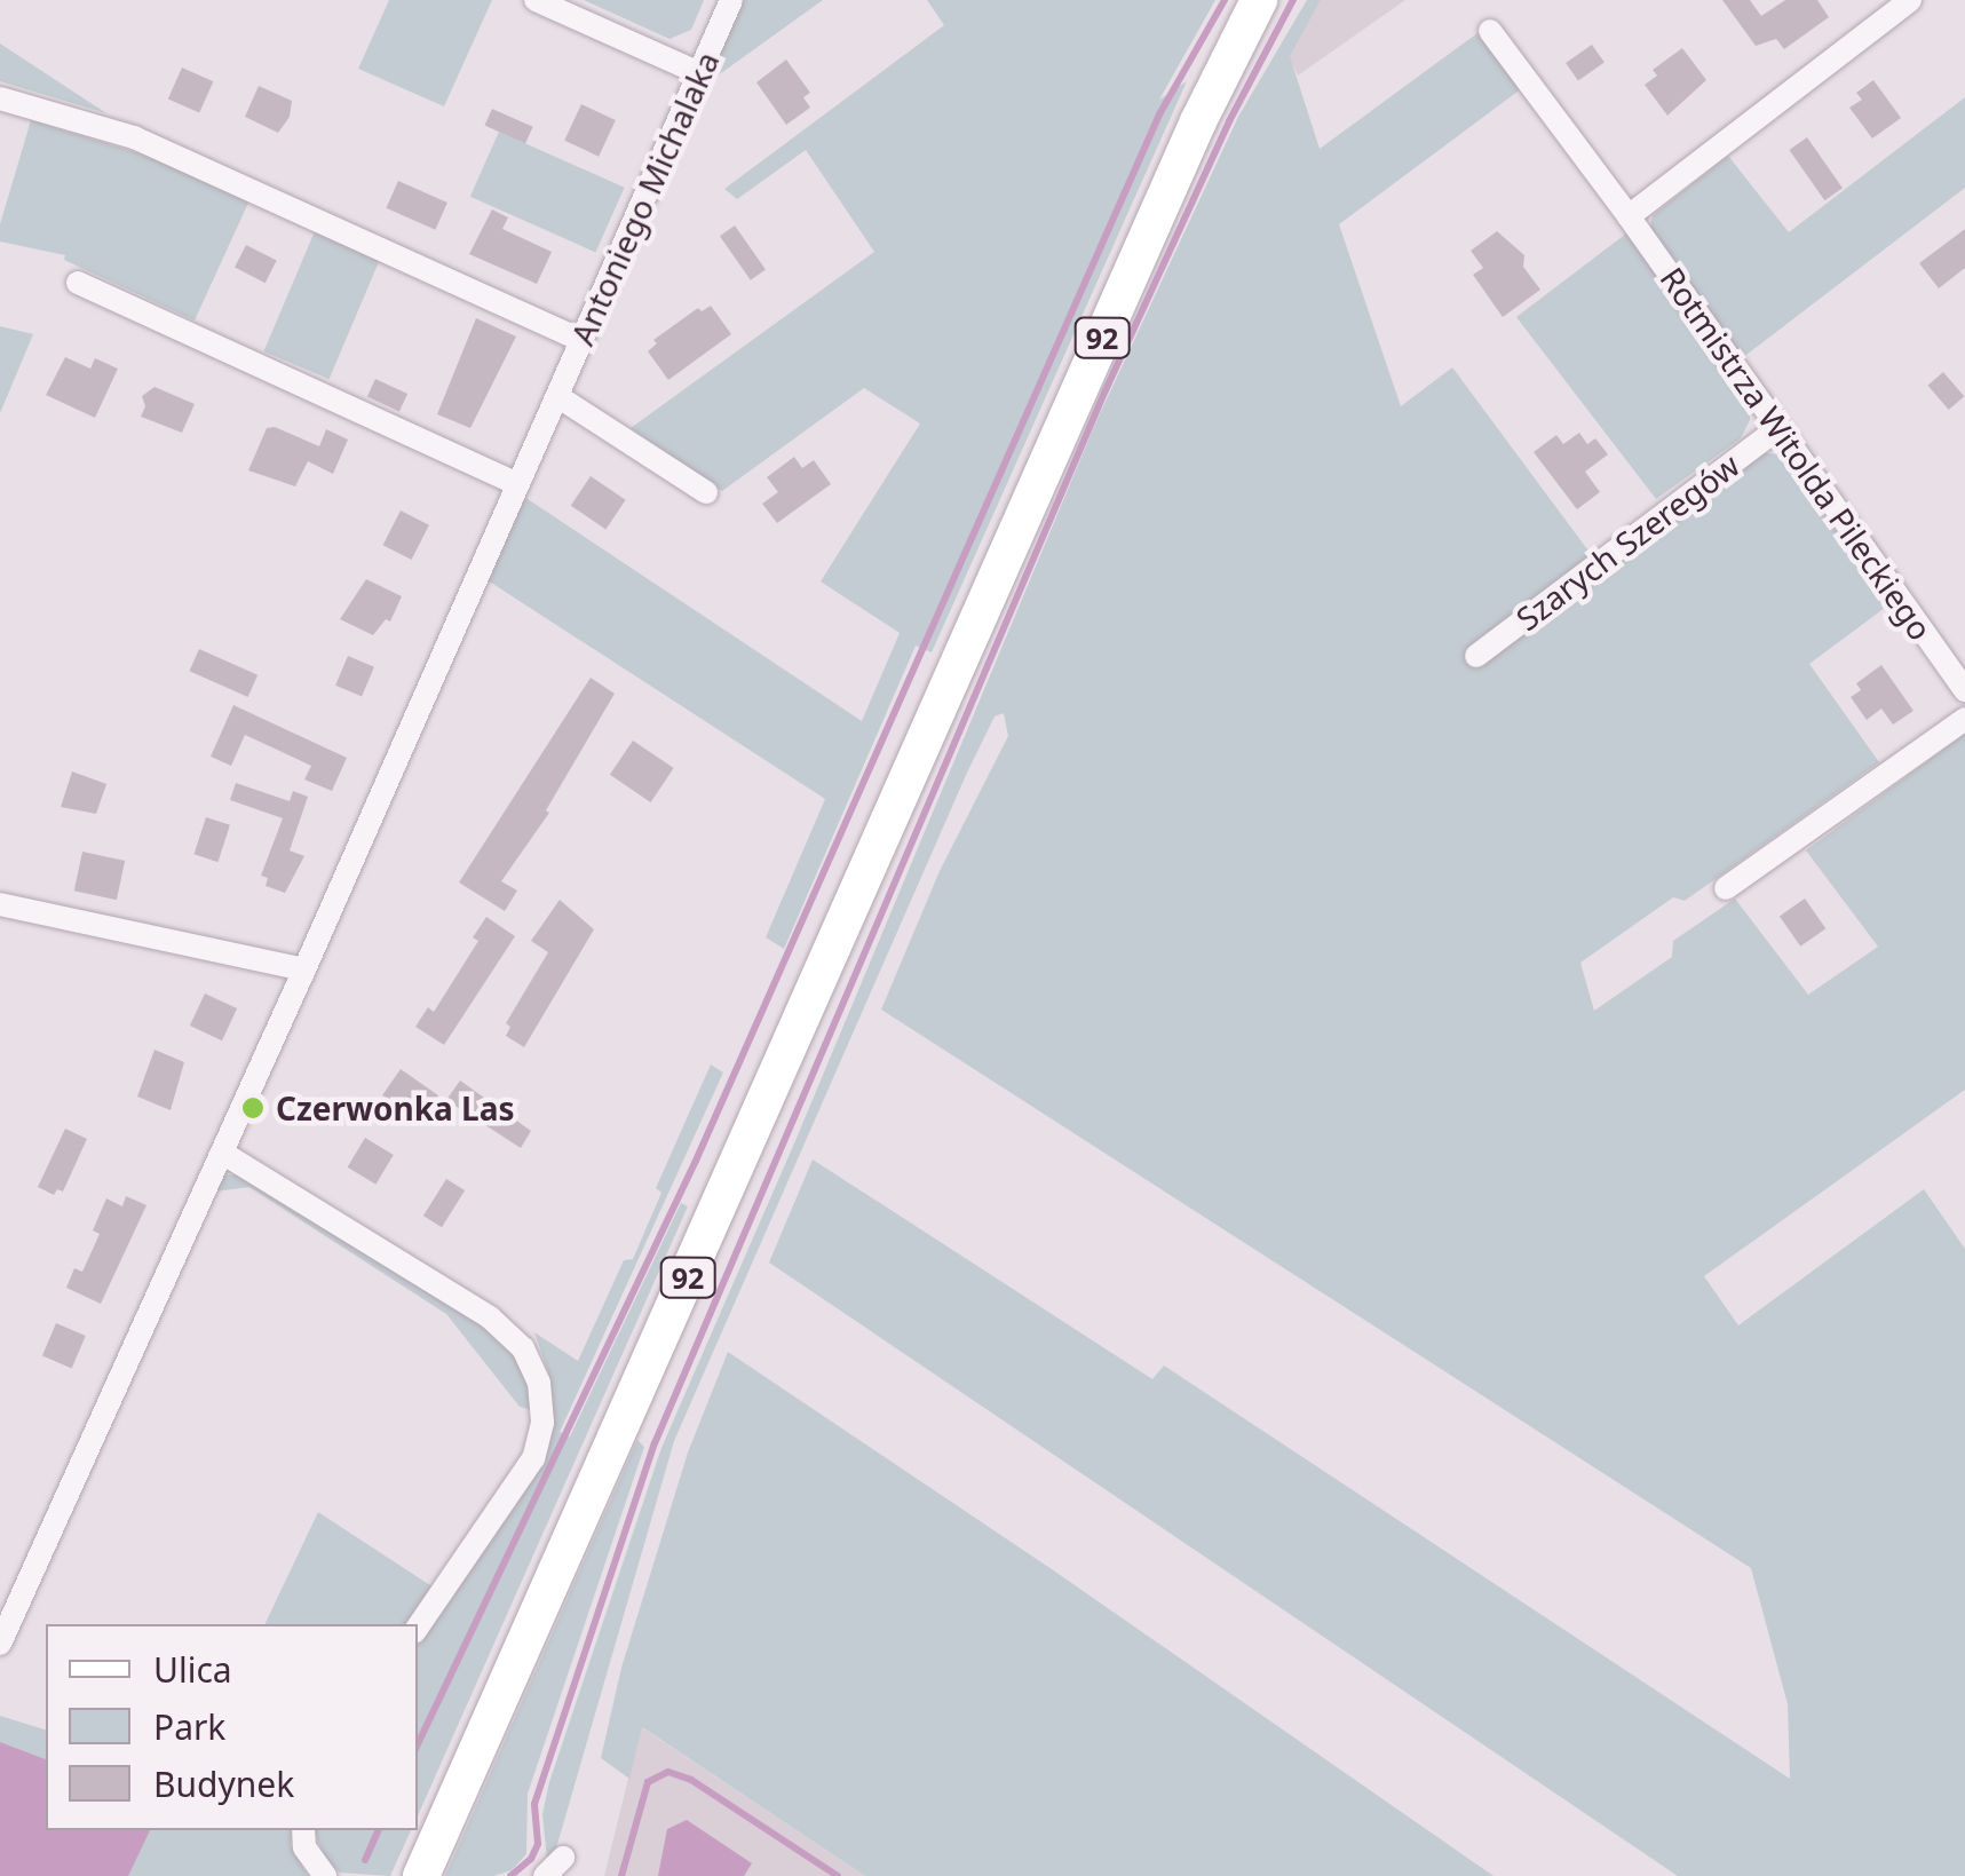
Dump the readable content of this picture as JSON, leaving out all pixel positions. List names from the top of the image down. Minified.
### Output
{"streets":{"main road":["92"],"street":["Antoniego Michalaka","Rotmistrza Witolda Pileckiego","Szarych Szeregów"]},"crossings":[["Rotmistrza Witolda Pileckiego","Szarych Szeregów"]],"places":["Czerwonka Las"],"legend":["Ulica","Park","Budynek"]}
